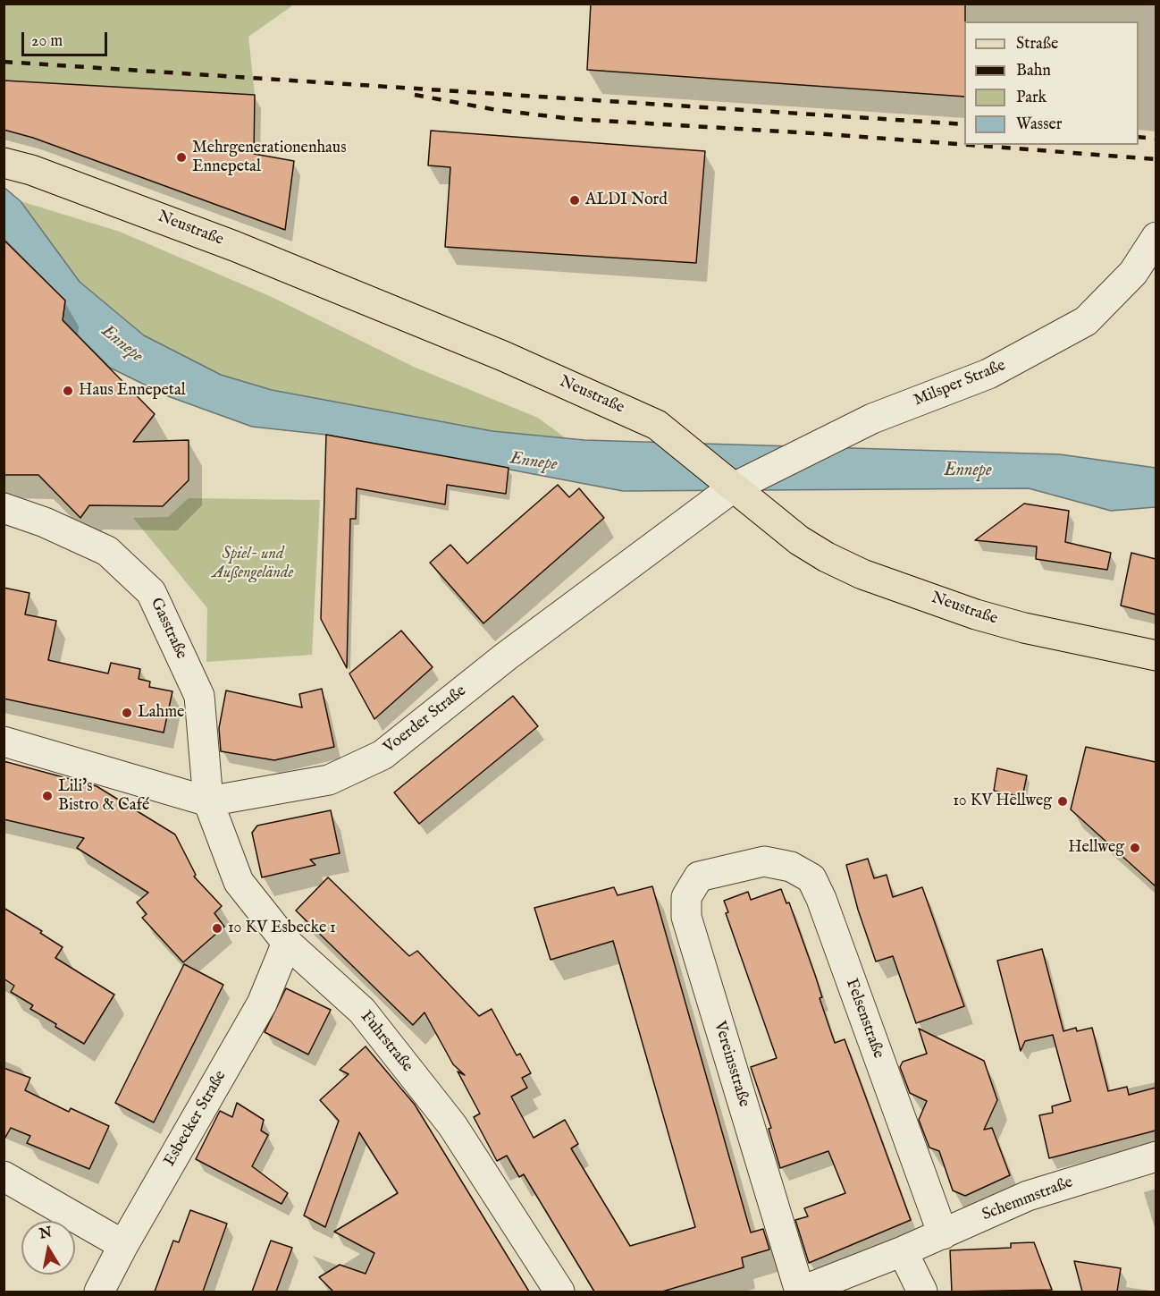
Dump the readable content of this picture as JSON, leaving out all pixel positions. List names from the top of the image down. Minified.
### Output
{"streets":{"main road":["Neustraße"],"street":["Milsper Straße","Gasstraße","Voerder Straße","Felsenstraße","Fuhrstraße","Vereinsstraße","Esbecker Straße","Schemmstraße"]},"crossings":[["Neustraße","Milsper Straße"],["Neustraße","Voerder Straße"],["Milsper Straße","Voerder Straße"],["Gasstraße","Voerder Straße"],["Gasstraße","Fuhrstraße"],["Voerder Straße","Fuhrstraße"],["Felsenstraße","Vereinsstraße"],["Felsenstraße","Schemmstraße"],["Fuhrstraße","Esbecker Straße"]],"water":["Ennepe"],"parks":["Spiel- und Außengelände"],"places":["Mehrgenerationenhaus Ennepetal","ALDI Nord","Haus Ennepetal","Lahme","Lili's Bistro & Café","10 KV Hellweg","Hellweg","10 KV Esbecke 1"],"legend":["Straße","Bahn","Park","Wasser"],"scale_bar":"20 m","north":"top"}
